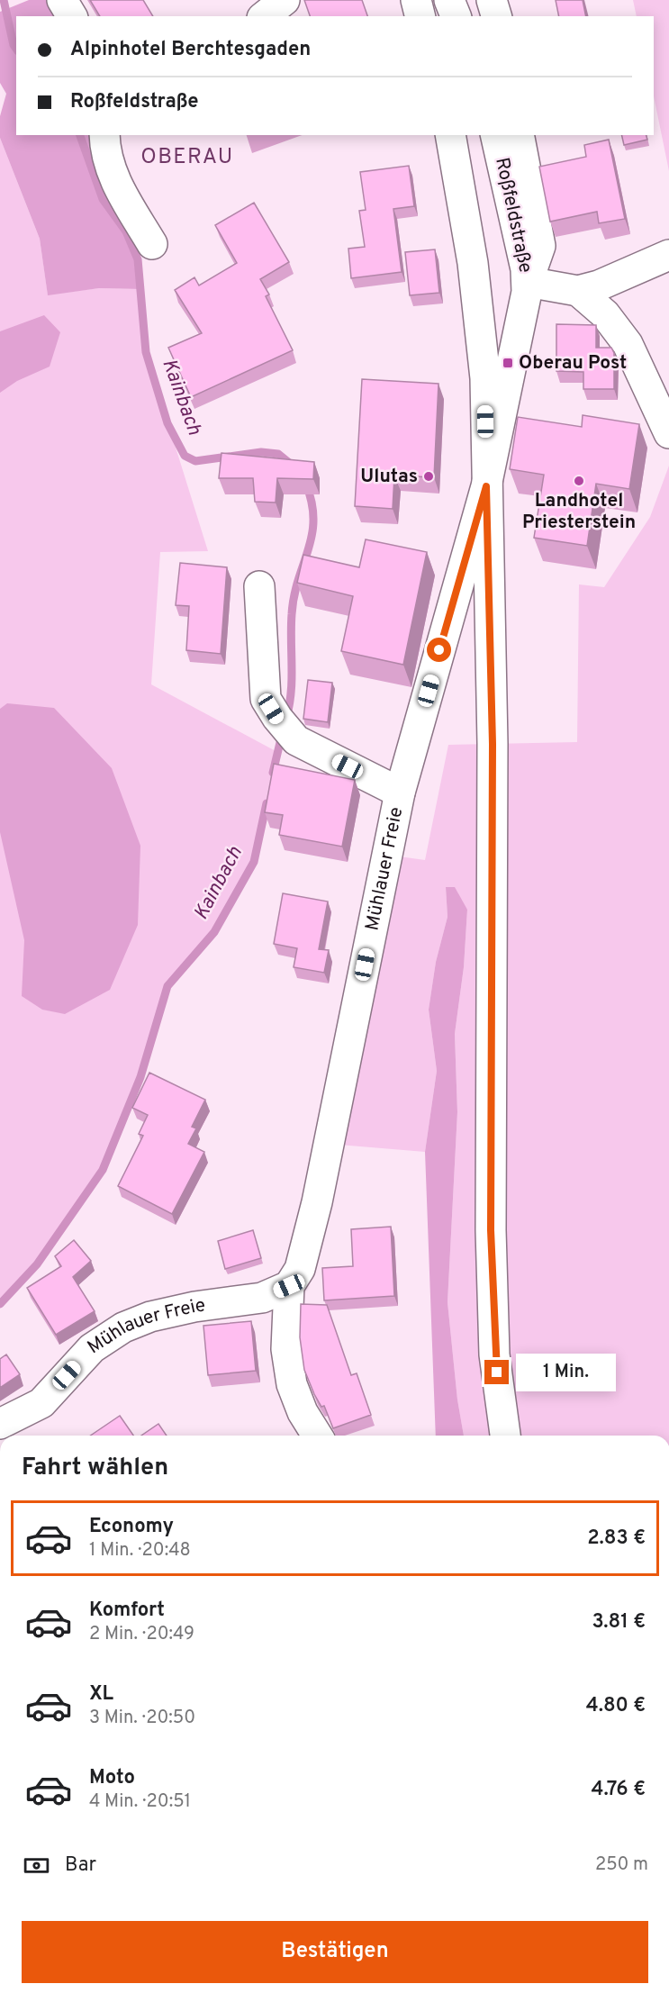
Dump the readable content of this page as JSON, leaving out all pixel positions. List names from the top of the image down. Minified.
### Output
{"streets":{"street":["Roßfeldstraße","Mühlauer Freie"]},"crossings":[["Roßfeldstraße","Mühlauer Freie"]],"districts":["OBERAU"],"water":["Kainbach"],"places":{"transit":["Oberau Post"],"other":["Ulutas","Landhotel Priesterstein"]},"page":{"banner":["Alpinhotel Berchtesgaden","Roßfeldstraße"],"bubble":"1 Min.","heading":"Fahrt wählen","list":[{"name":"Economy","note":"1 Min. · 20:48","value":"2.83 €"},{"name":"Komfort","note":"2 Min. · 20:49","value":"3.81 €"},{"name":"XL","note":"3 Min. · 20:50","value":"4.80 €"},{"name":"Moto","note":"4 Min. · 20:51","value":"4.76 €"}],"pay":["Bar","250 m"],"buttons":"Bestätigen"}}
